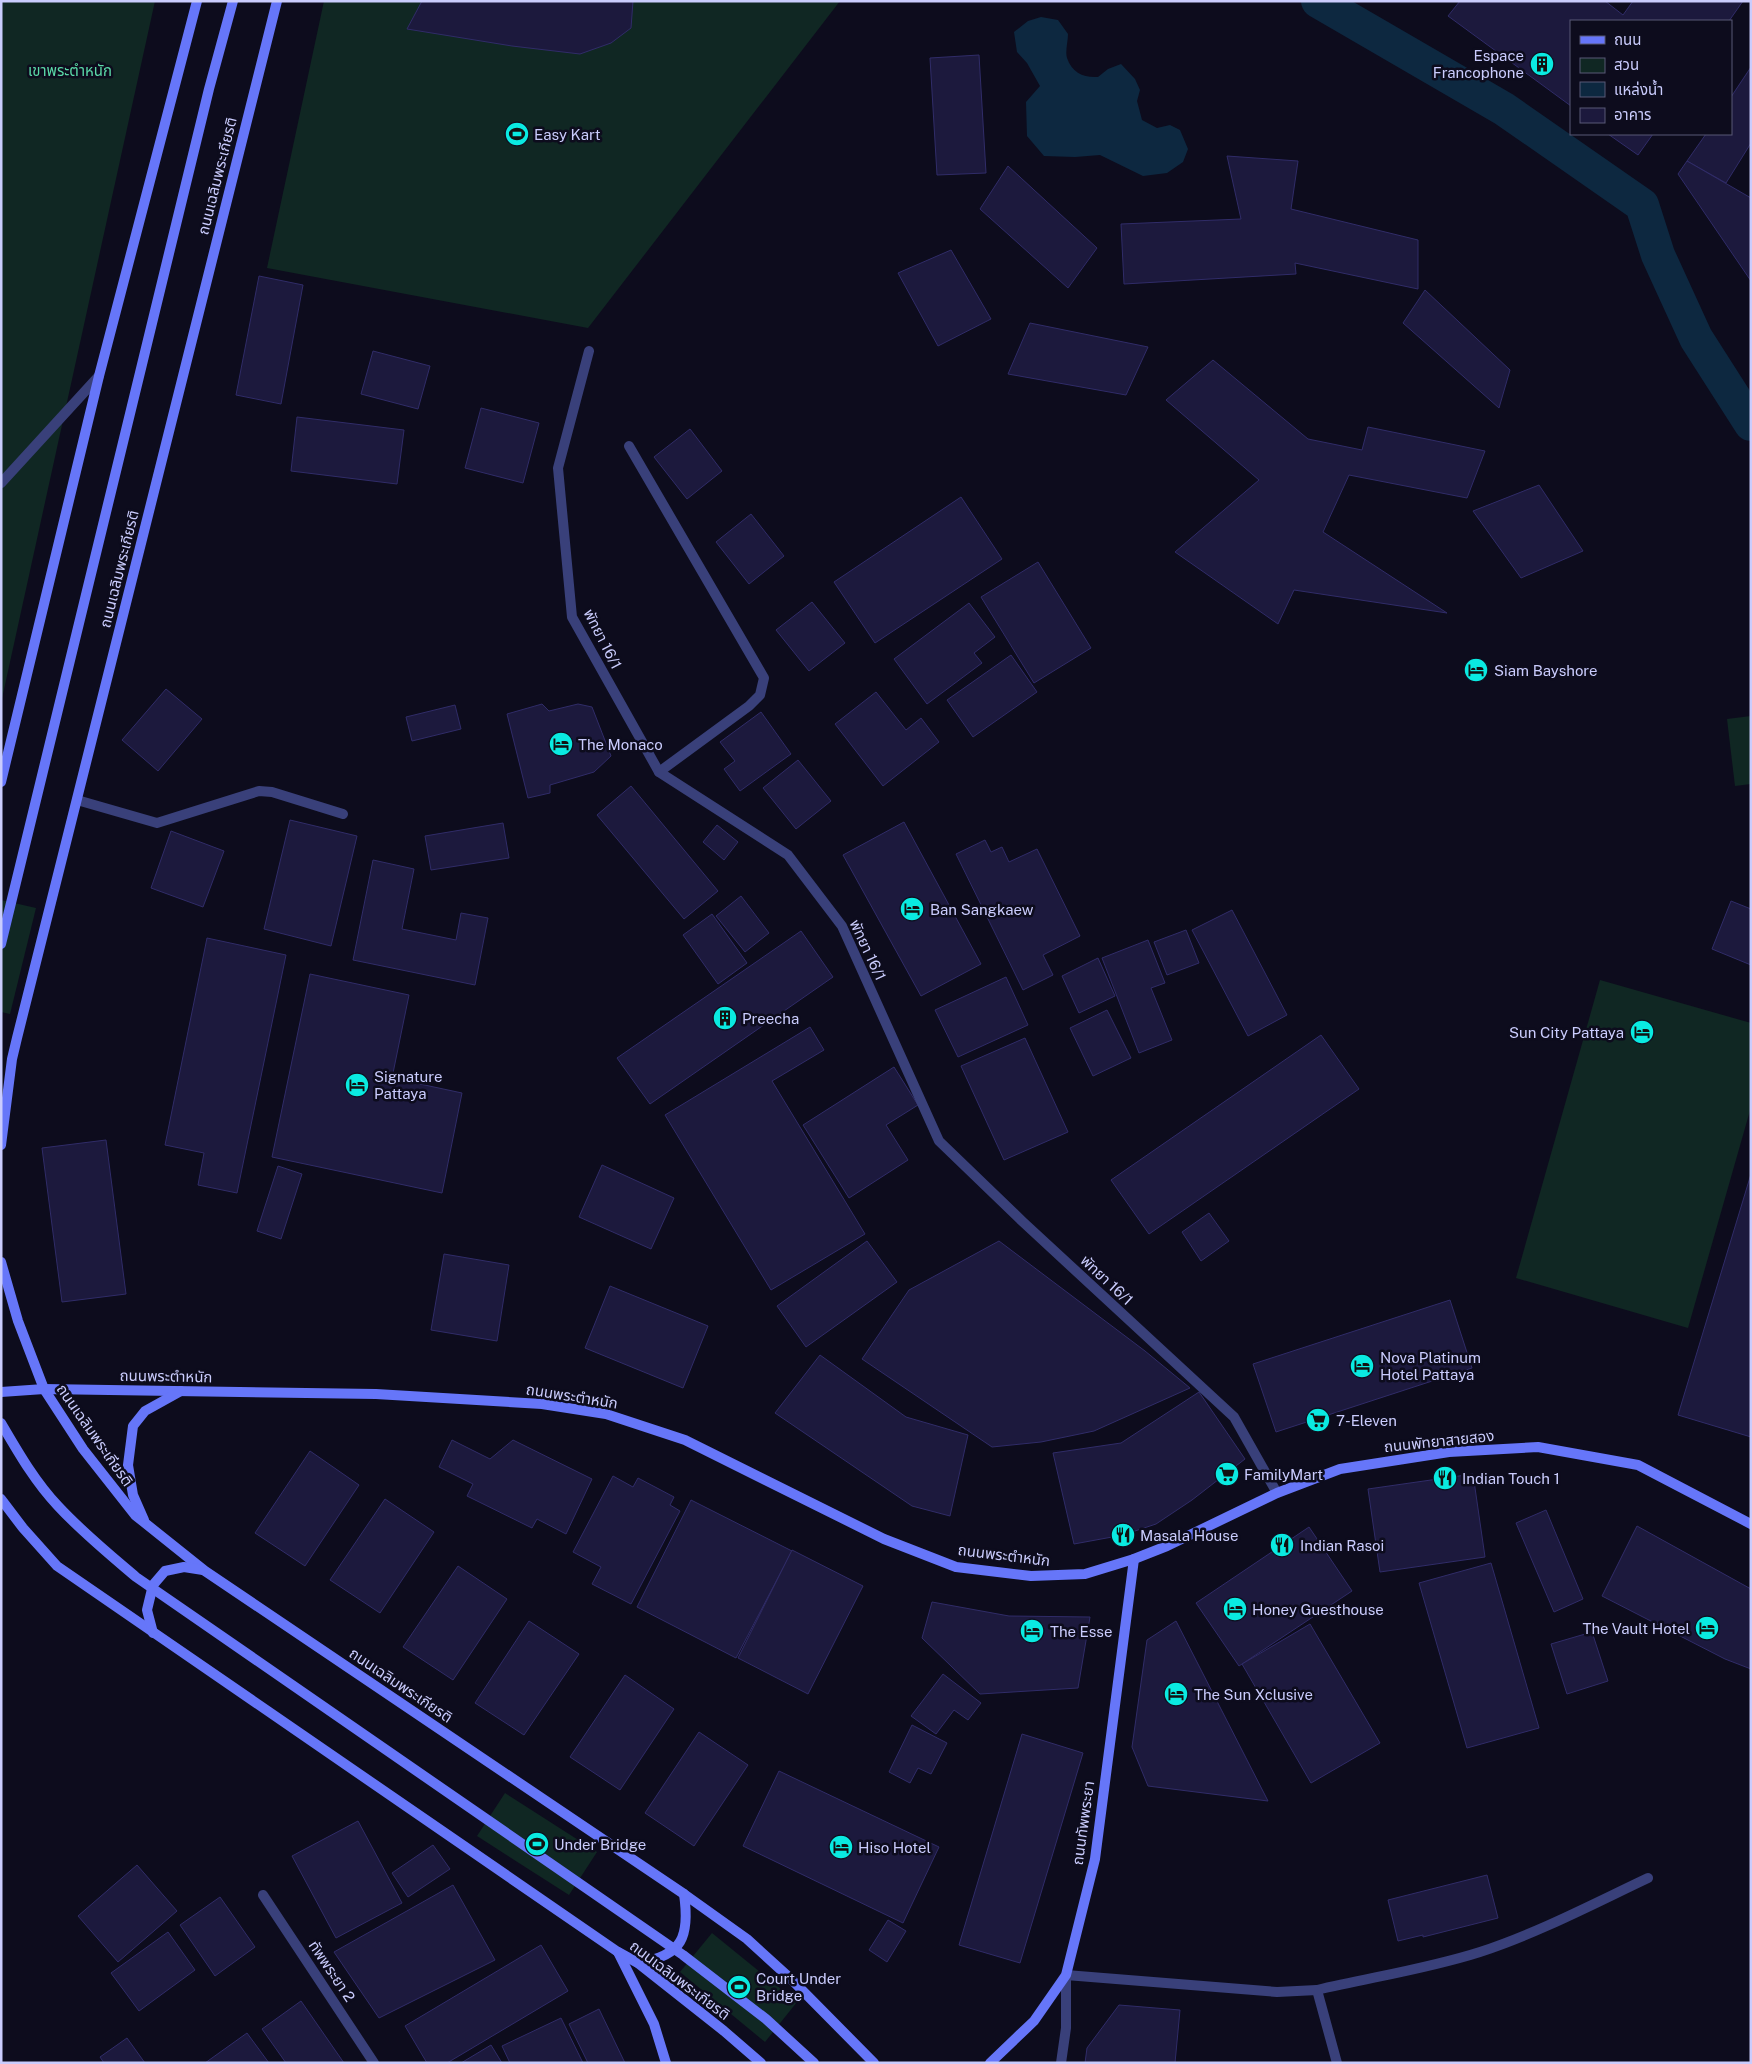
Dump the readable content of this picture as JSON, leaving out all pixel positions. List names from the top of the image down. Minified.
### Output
{"streets":{"main road":["ถนนเฉลิมพระเกียรติ","ถนนพระตำหนัก","ถนนพัทยาสายสอง","ถนนทัพพระยา"],"street":["พัทยา 16/1","ทัพพระยา 2"]},"crossings":[["ถนนเฉลิมพระเกียรติ","ถนนพระตำหนัก"],["พัทยา 16/1","ถนนพัทยาสายสอง"],["ถนนพระตำหนัก","ถนนพัทยาสายสอง"],["ถนนพระตำหนัก","ถนนทัพพระยา"],["ถนนพัทยาสายสอง","ถนนทัพพระยา"]],"parks":["เขาพระตำหนัก"],"places":{"building":["Espace Francophone","Preecha"],"sports":["Easy Kart","Under Bridge","Court Under Bridge"],"hotel":["Siam Bayshore","The Monaco","Ban Sangkaew","Sun City Pattaya","Signature Pattaya","Nova Platinum Hotel Pattaya","Honey Guesthouse","The Vault Hotel","The Esse","The Sun Xclusive","Hiso Hotel"],"supermarket":["7-Eleven","FamilyMart"],"restaurant":["Indian Touch 1","Masala House","Indian Rasoi"]},"legend":["ถนน","สวน","แหล่งน้ำ","อาคาร"]}
